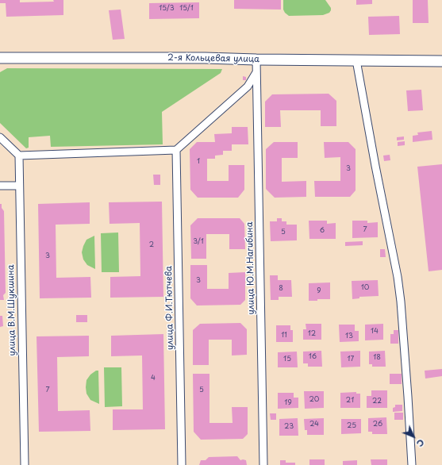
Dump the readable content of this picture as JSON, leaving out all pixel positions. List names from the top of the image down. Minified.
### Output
{"streets":{"main road":["2-я Кольцевая улица"],"street":["улица Ю.М.Нагибина","улица Ф.И.Тютчева","улица В.М.Шукшина"]},"crossings":[["2-я Кольцевая улица","улица Ю.М.Нагибина"]],"house_numbers":["15/3","15/1","1","3","7","6","5","3/1","2","3","3","10","8","9","14","12","11","13","16","18","15","17","4","7","5","20","21","22","19","24","26","25","23"],"north":"bottom right"}
